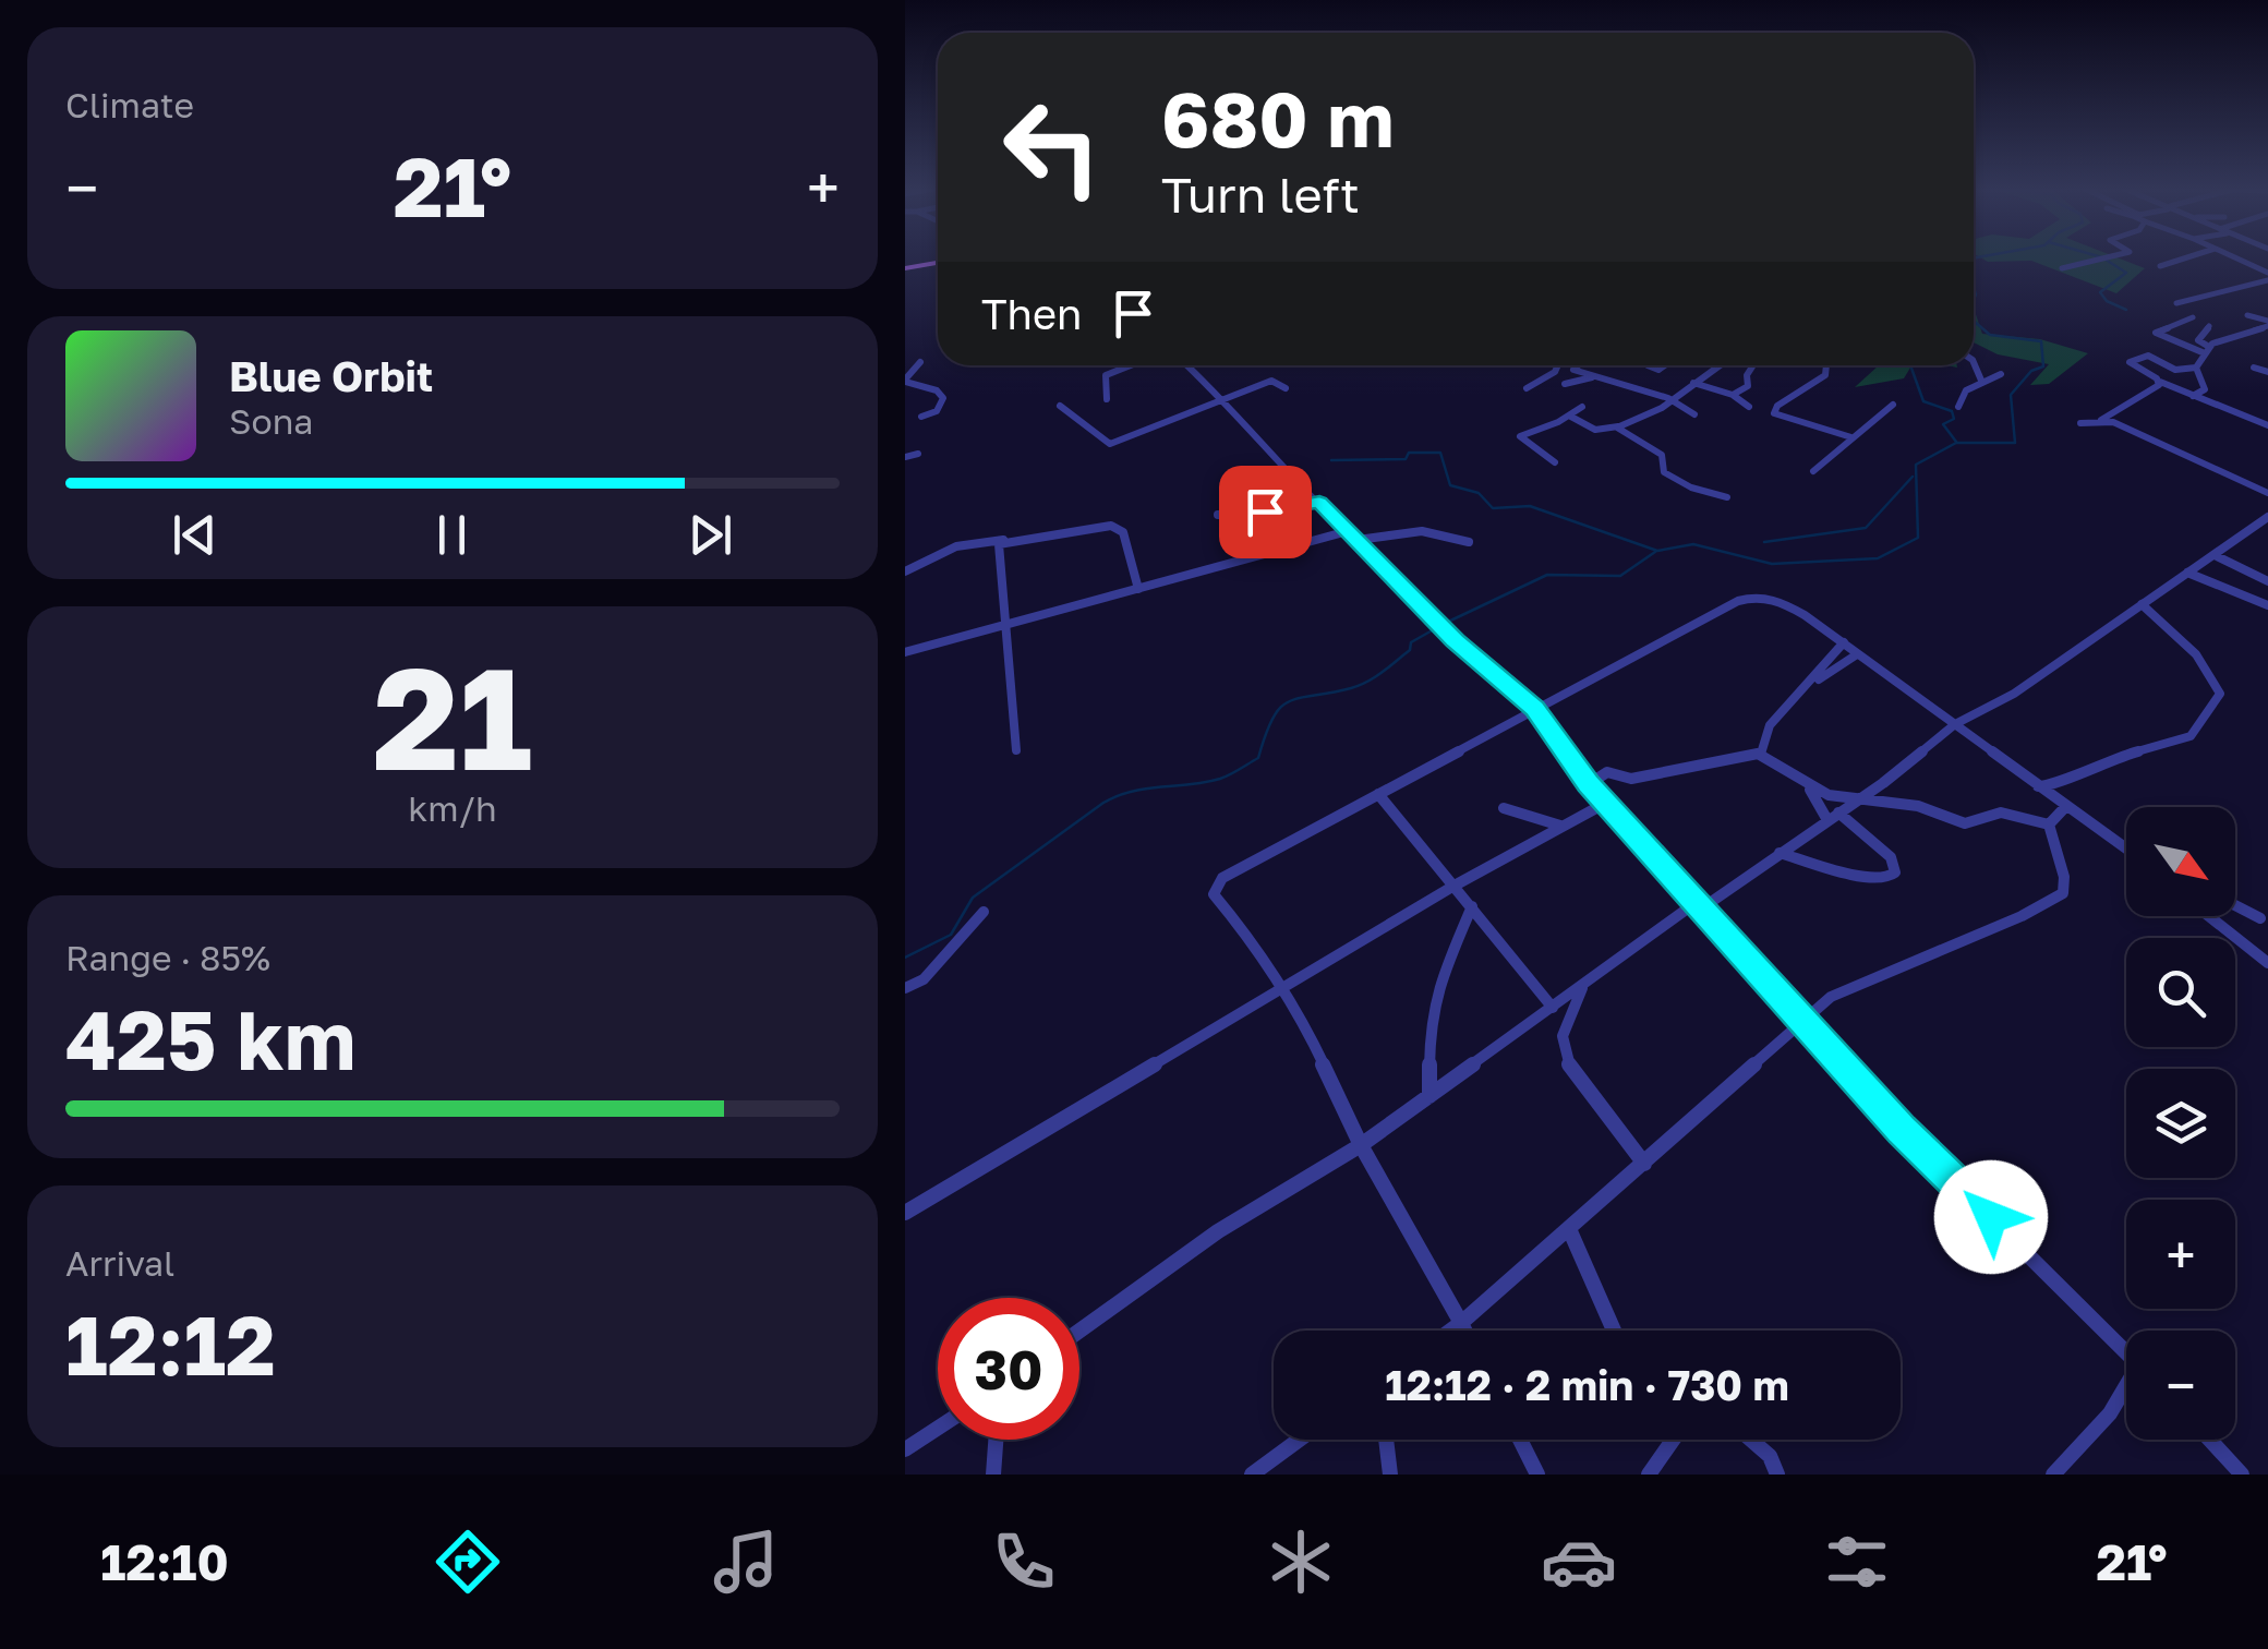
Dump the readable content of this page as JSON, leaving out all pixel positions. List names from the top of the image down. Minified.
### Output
{"north":"bottom right","page":{"tile":["Climate",["21","km/h"],["Range · 85%","425 km"],["Arrival","12:12"]],"turn":["680 m","Turn left"],"heat":["−","21°","+"],"then":"Then","song":["Blue Orbit","Sona"],"map_buttons":["+","−"],"limit":"30","trip":"12:12 · 2 min · 730 m","tabs":["12:10","21°"]}}
